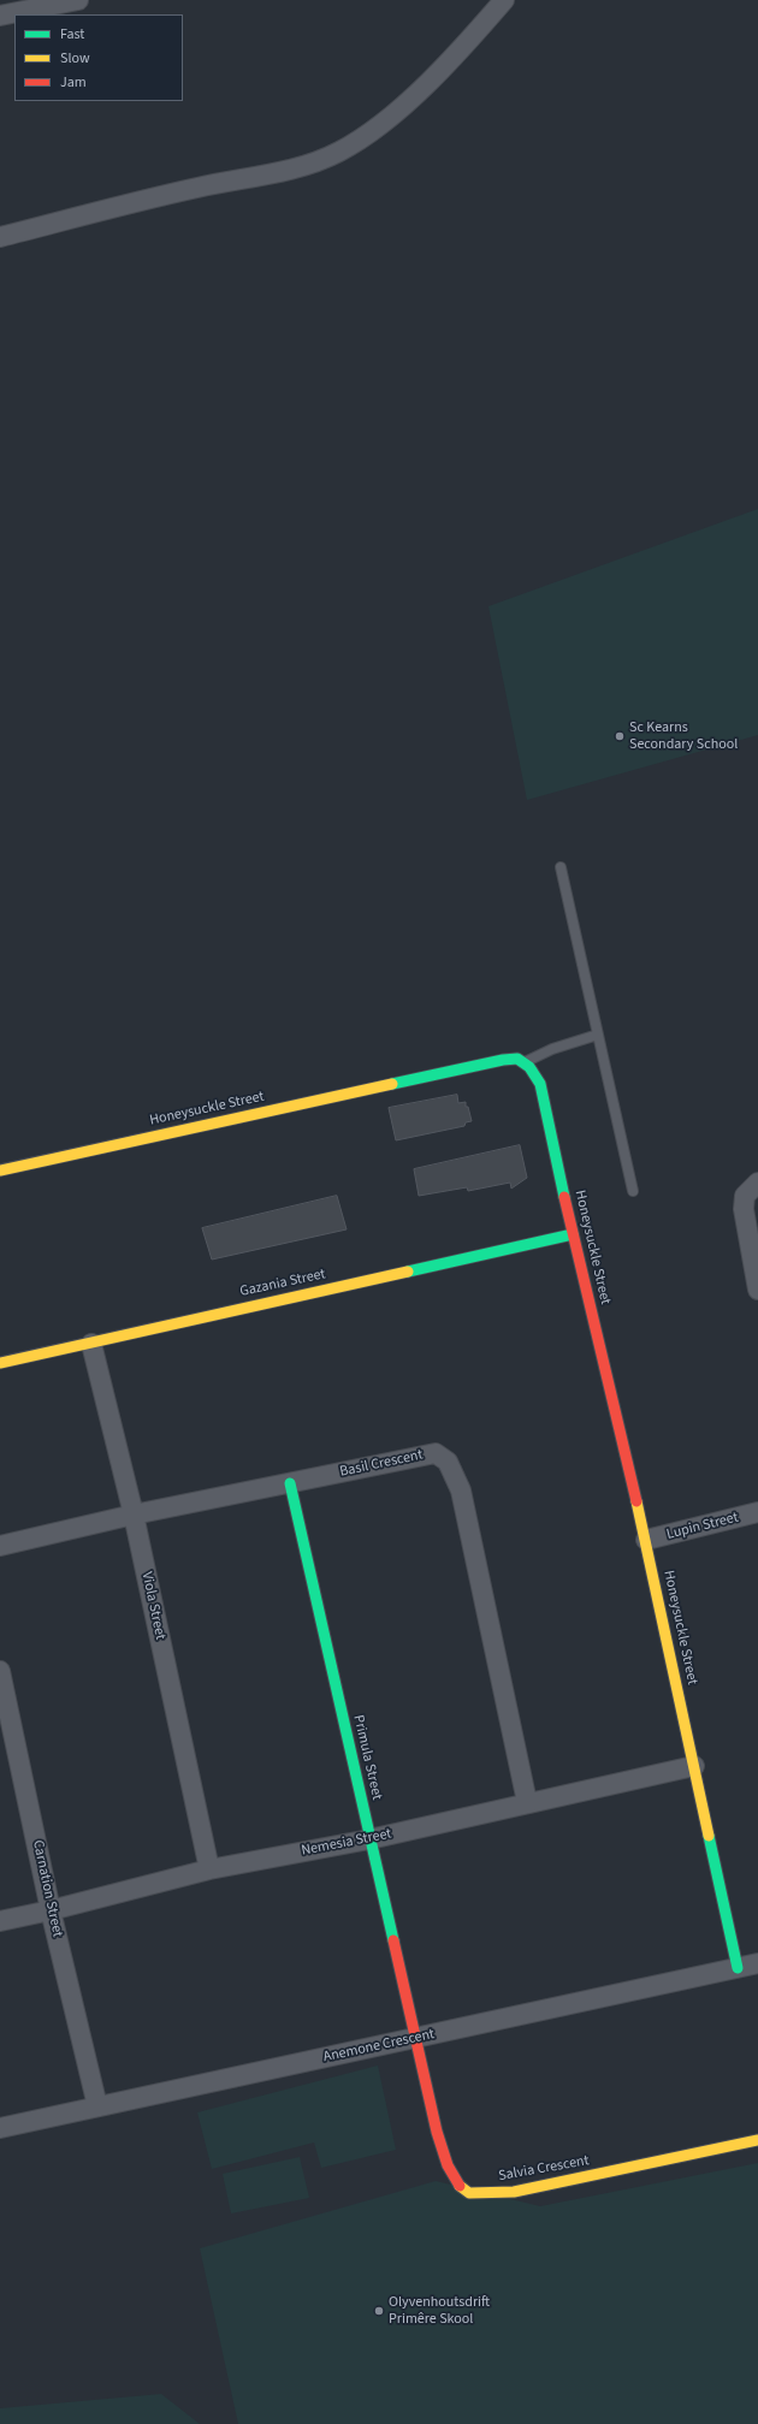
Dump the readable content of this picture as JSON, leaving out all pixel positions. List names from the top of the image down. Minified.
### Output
{"streets":{"street":["Honeysuckle Street","Gazania Street","Basil Crescent","Lupin Street","Viola Street","Primula Street","Nemesia Street","Carnation Street","Anemone Crescent","Salvia Crescent"]},"crossings":[["Honeysuckle Street","Gazania Street"],["Honeysuckle Street","Lupin Street"],["Honeysuckle Street","Nemesia Street"],["Honeysuckle Street","Anemone Crescent"],["Gazania Street","Viola Street"],["Basil Crescent","Viola Street"],["Basil Crescent","Primula Street"],["Basil Crescent","Nemesia Street"],["Viola Street","Nemesia Street"],["Primula Street","Nemesia Street"],["Primula Street","Anemone Crescent"],["Primula Street","Salvia Crescent"],["Nemesia Street","Carnation Street"],["Carnation Street","Anemone Crescent"],["Anemone Crescent","Salvia Crescent"]],"places":["Sc Kearns Secondary School","Olyvenhoutsdrift Primêre Skool"],"legend":["Fast","Slow","Jam"]}
